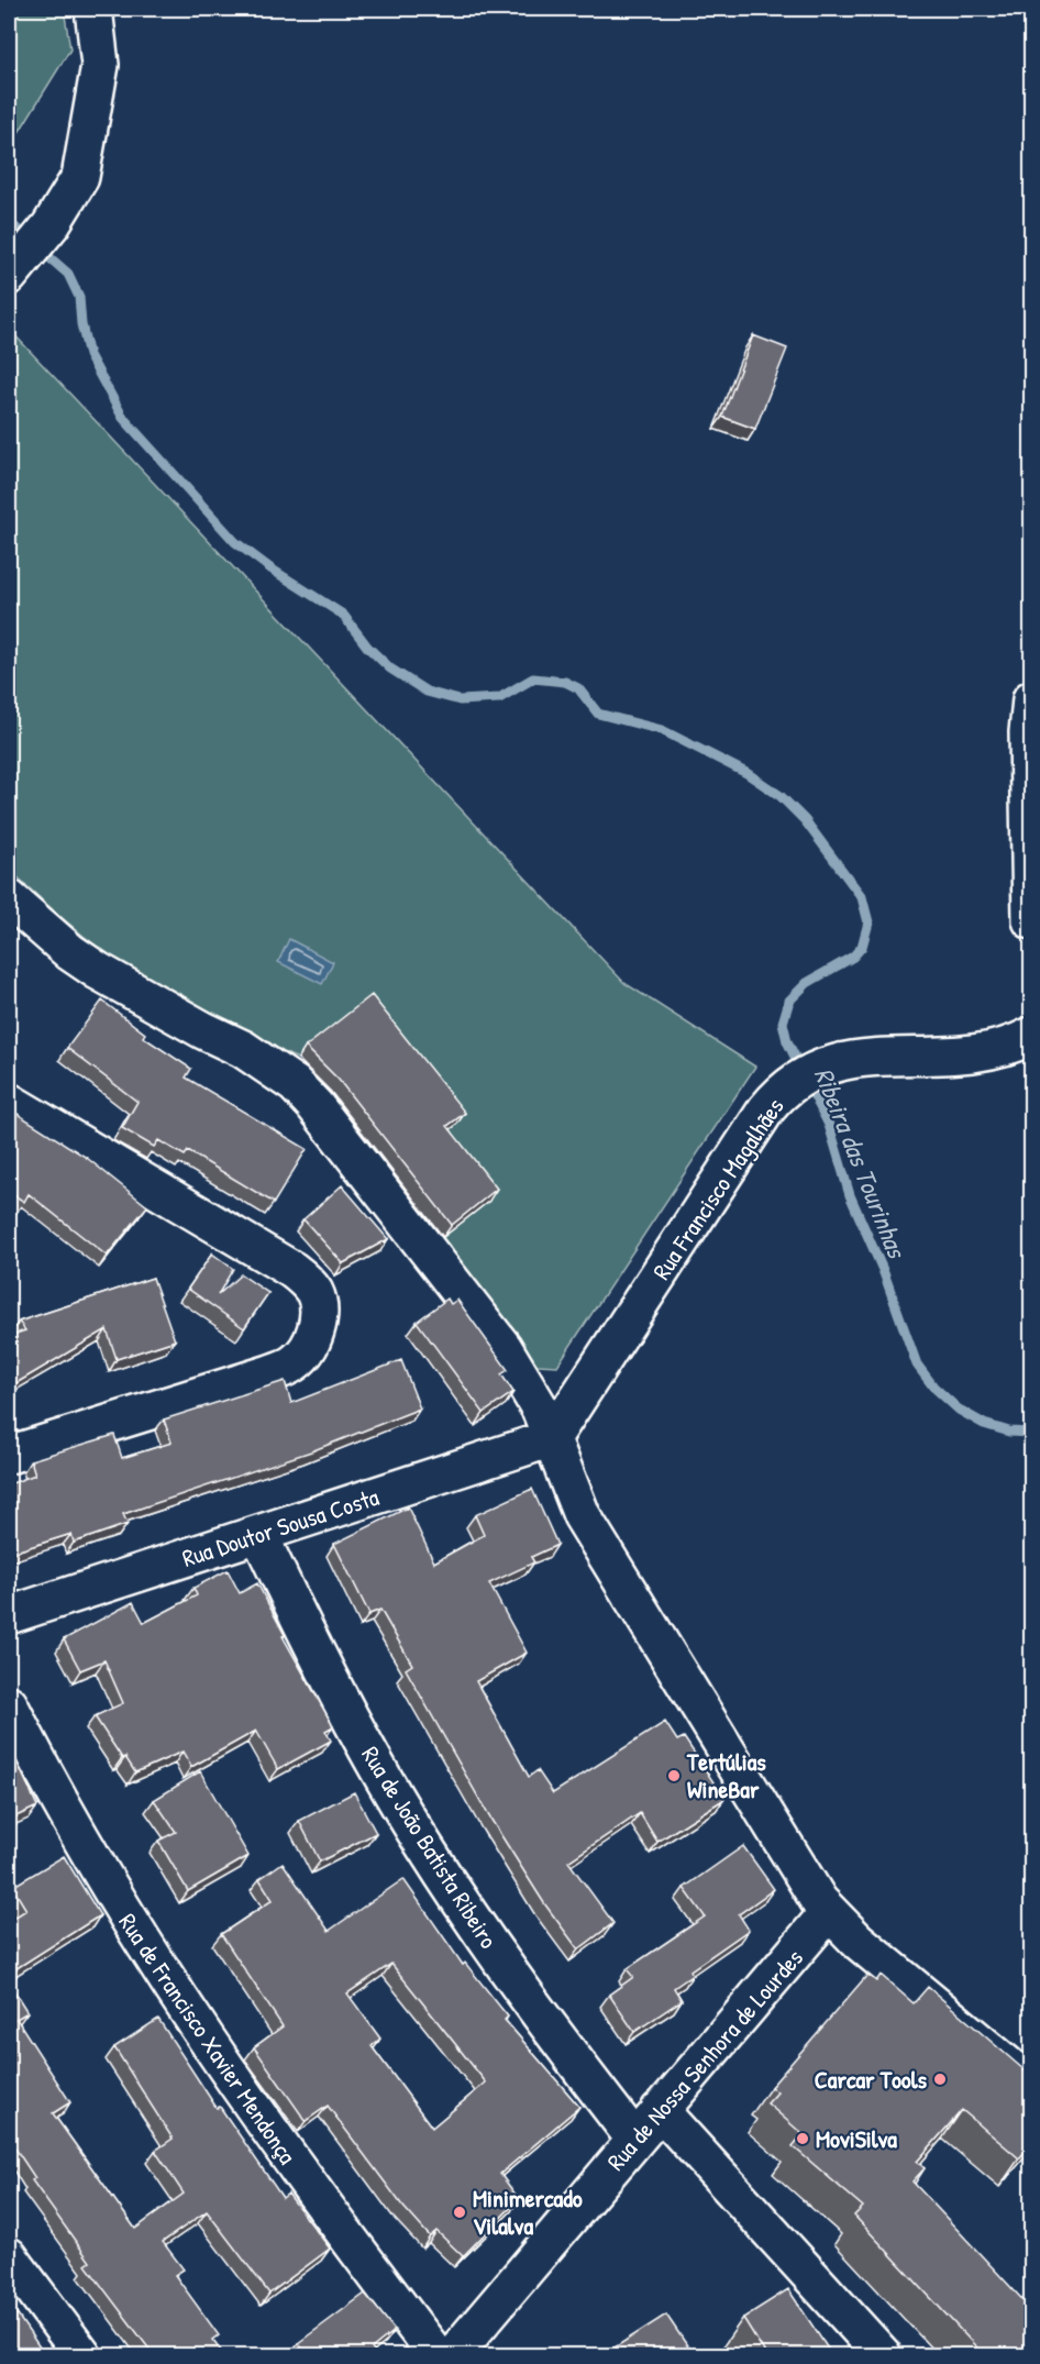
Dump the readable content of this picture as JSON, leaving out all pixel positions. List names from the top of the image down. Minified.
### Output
{"streets":{"street":["Rua Francisco Magalhães","Rua Doutor Sousa Costa","Rua de João Batista Ribeiro","Rua de Francisco Xavier Mendonça","Rua de Nossa Senhora de Lourdes"]},"crossings":[["Rua Francisco Magalhães","Rua Doutor Sousa Costa"],["Rua Doutor Sousa Costa","Rua de João Batista Ribeiro"],["Rua de João Batista Ribeiro","Rua de Nossa Senhora de Lourdes"]],"water":["Ribeira das Tourinhas"],"places":["Tertúlias WineBar","Carcar Tools","MoviSilva","Minimercado Vilalva"]}
